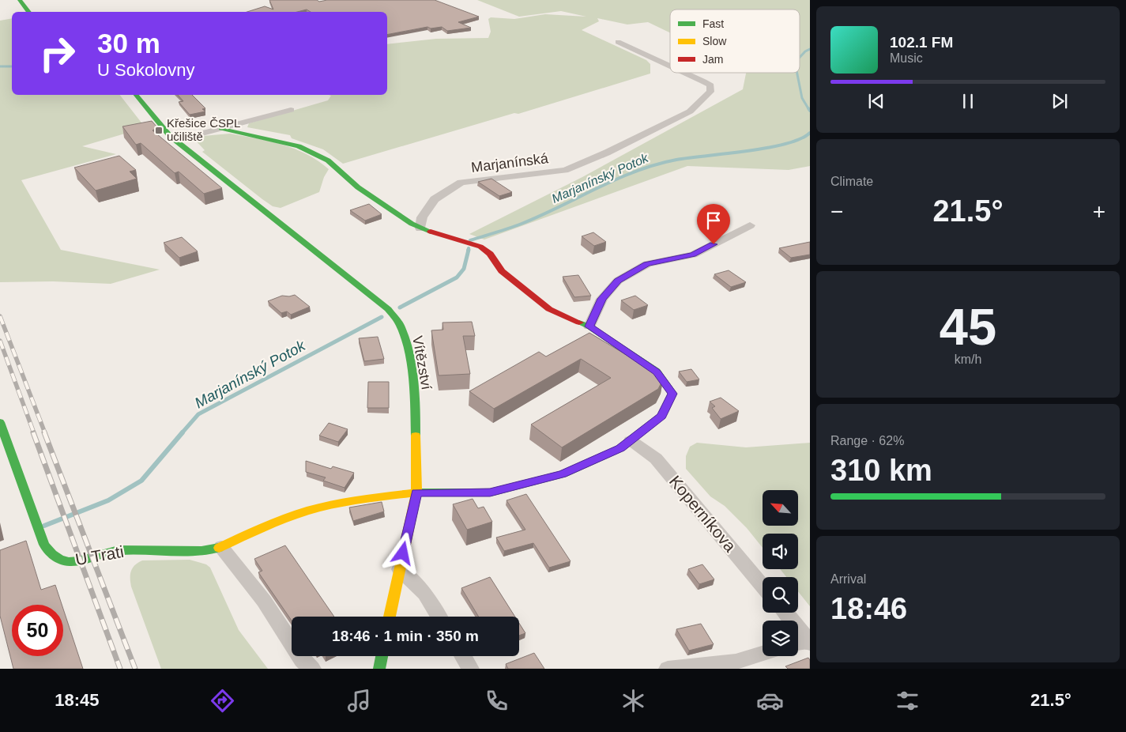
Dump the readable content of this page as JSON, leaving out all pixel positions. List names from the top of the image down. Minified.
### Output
{"streets":{"street":["Marjanínská","Vítězství","Koperníkova","U Trati"]},"crossings":[["Vítězství","U Trati"],["Koperníkova","U Trati"]],"water":["Marjanínský Potok"],"places":{"transit":["Křešice ČSPL učiliště"]},"legend":["Fast","Slow","Jam"],"north":"top left","page":{"turn":["30 m","U Sokolovny"],"song":["102.1 FM","Music"],"tile":["Climate",["45","km/h"],["Range · 62%","310 km"],["Arrival","18:46"]],"heat":["−","21.5°","+"],"limit":"50","trip":"18:46 · 1 min · 350 m","tabs":["18:45","21.5°"]}}
